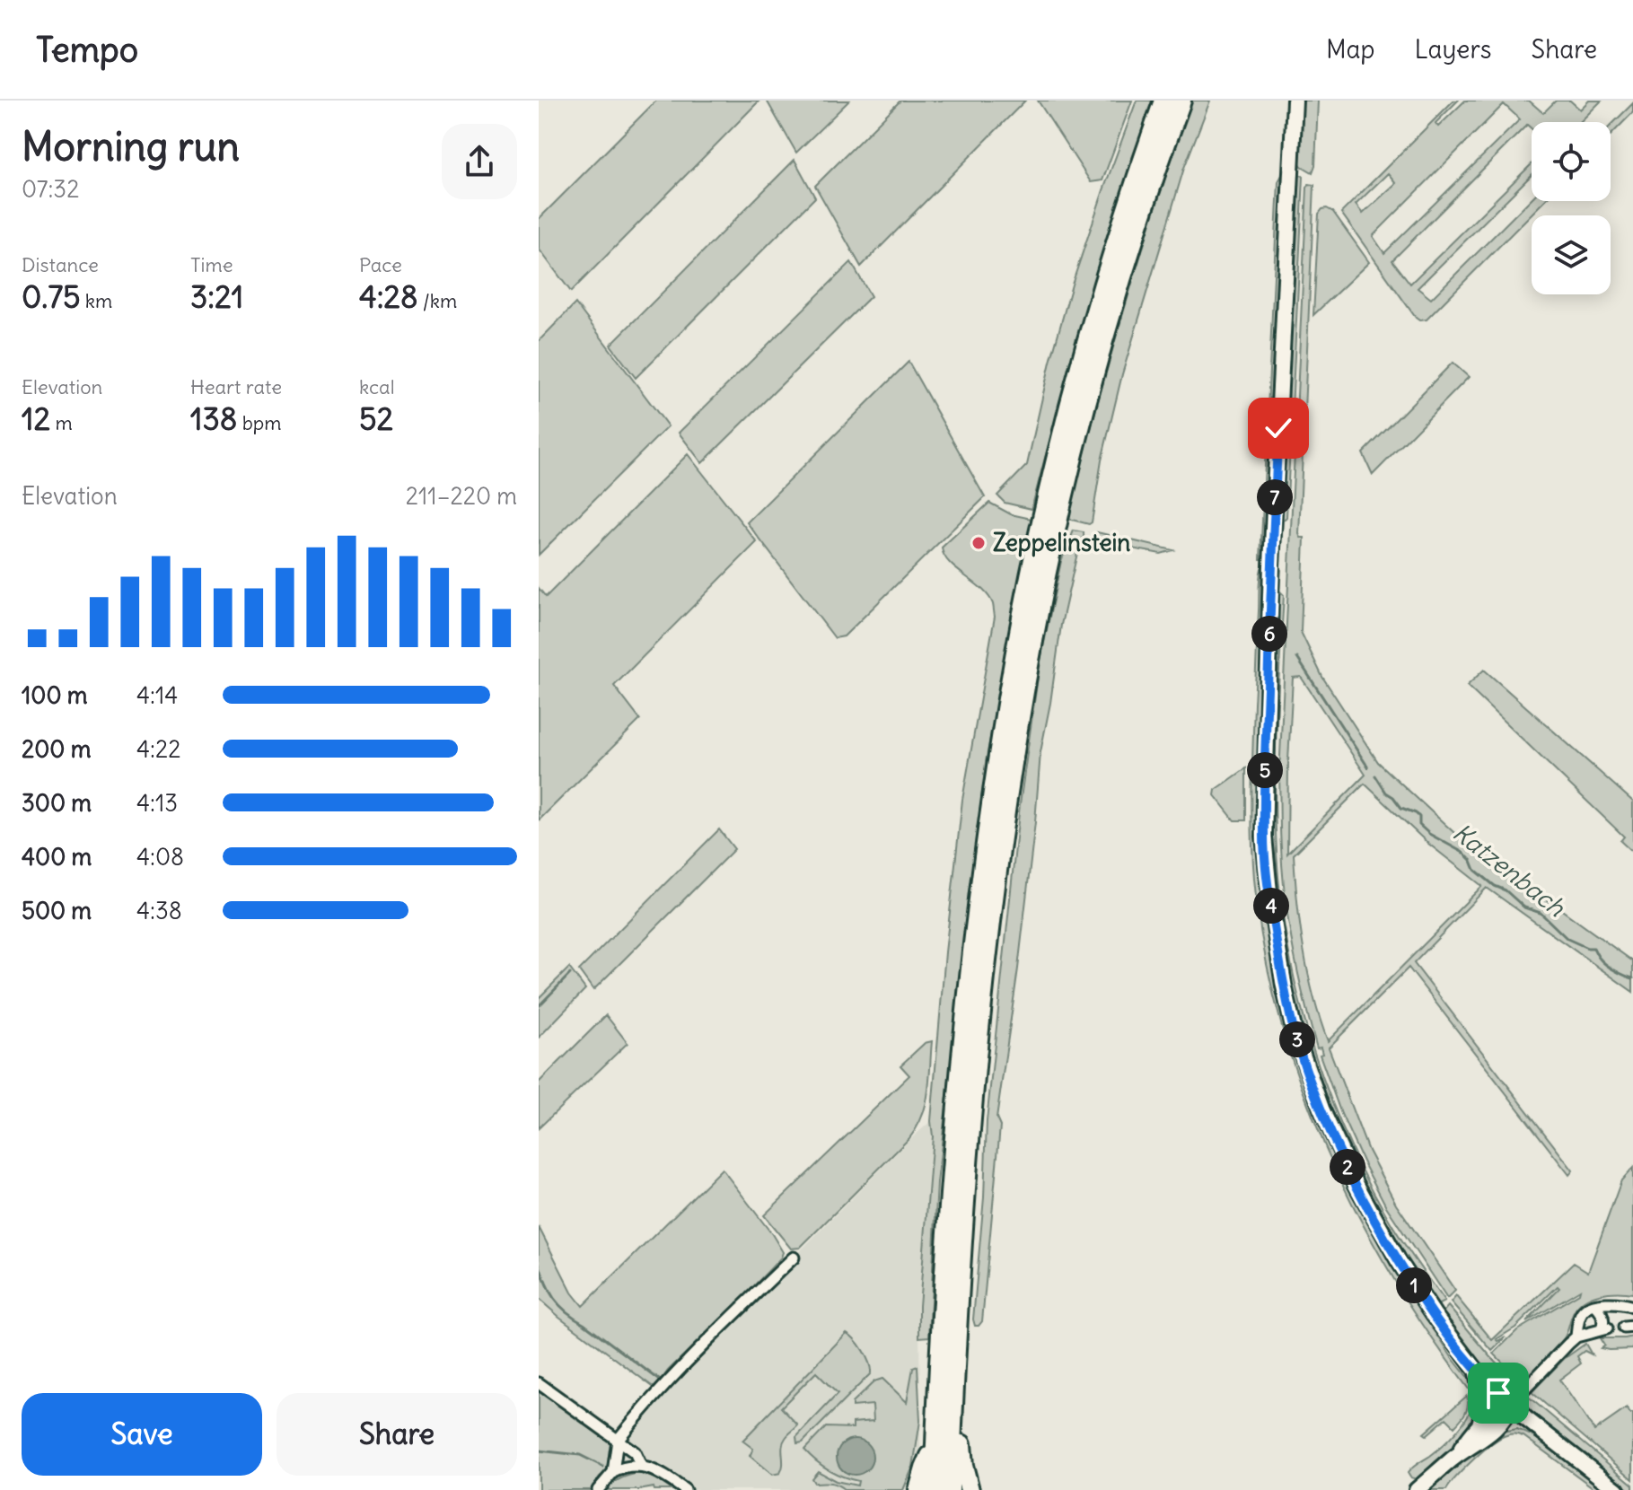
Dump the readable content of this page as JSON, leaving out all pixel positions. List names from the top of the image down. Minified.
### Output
{"water":["Katzenbach"],"places":["Zeppelinstein"],"page":{"header":"Tempo","nav":["Map","Layers","Share"],"heading":["Morning run","07:32"],"stats":[["Distance","0.75 km"],["Time","3:21"],["Pace","4:28 /km"],["Elevation","12 m"],["Heart rate","138 bpm"],["kcal","52"]],"chart":["Elevation","211–220 m"],"pins":["7","6","5","4","3","2","1"],"list":[{"name":"100 m","note":"4:14"},{"name":"200 m","note":"4:22"},{"name":"300 m","note":"4:13"},{"name":"400 m","note":"4:08"},{"name":"500 m","note":"4:38"}],"buttons":["Save","Share"]}}
